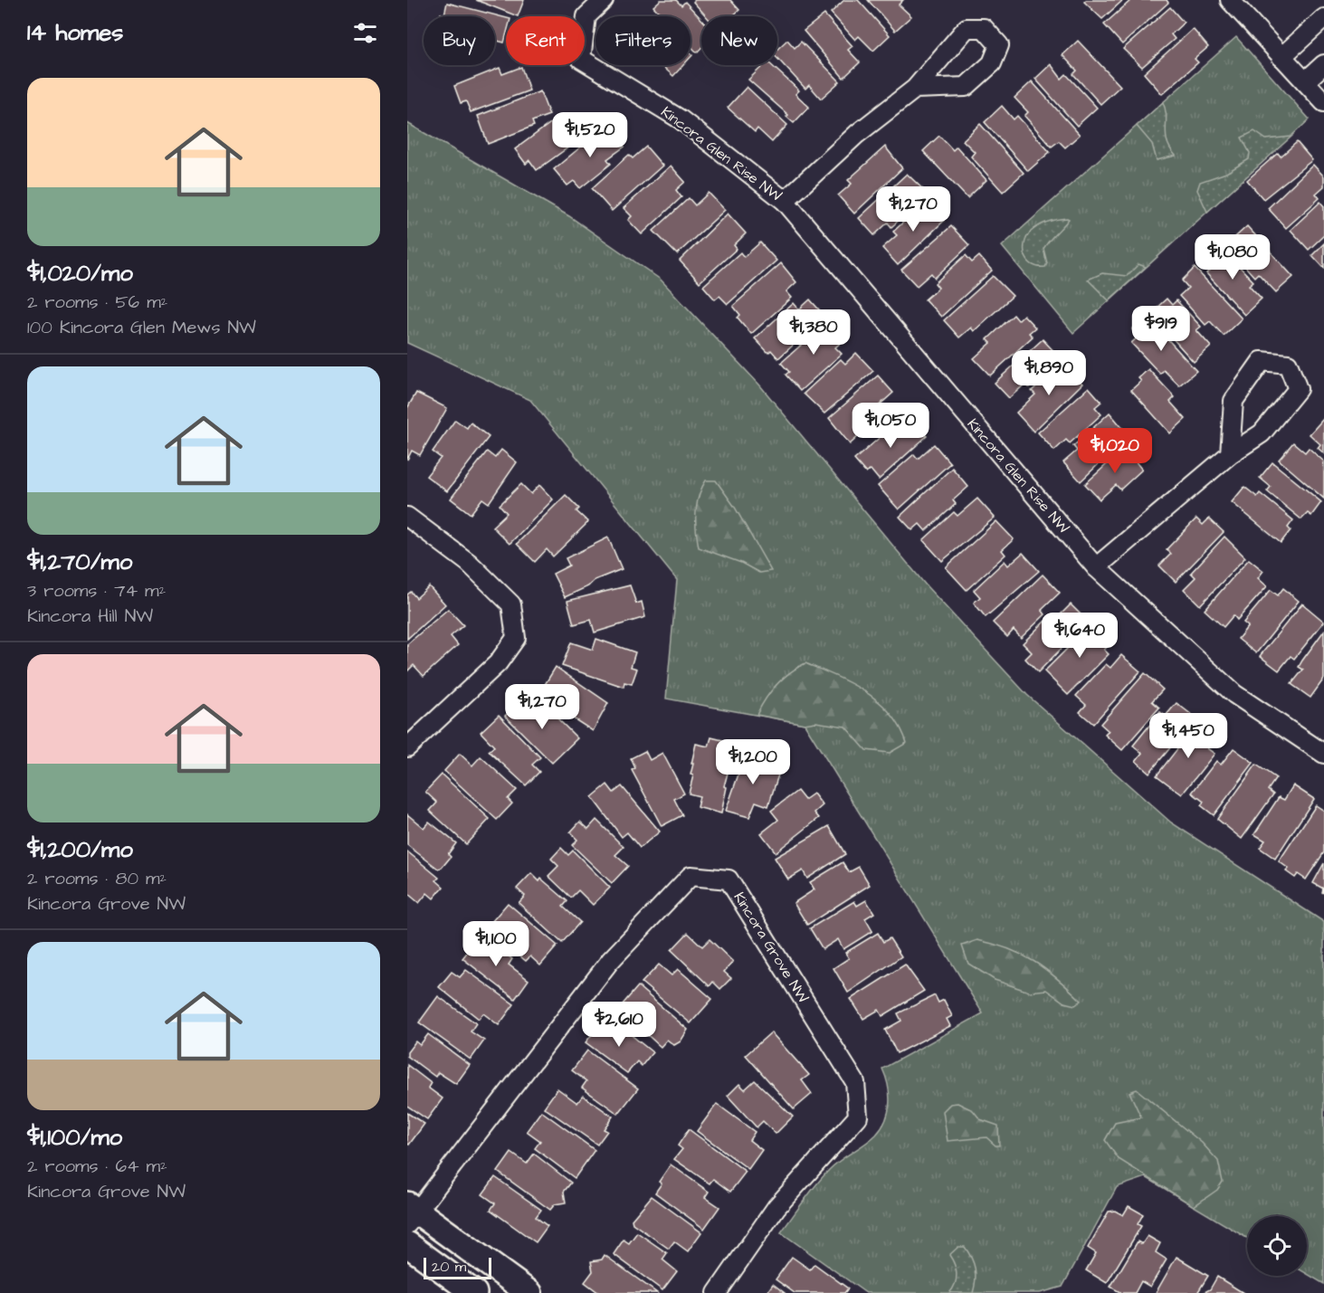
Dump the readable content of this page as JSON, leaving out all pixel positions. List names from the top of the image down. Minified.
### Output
{"streets":{"street":["Kincora Glen Rise NW","Kincora Grove NW"]},"scale_bar":"20 m","page":{"heading":"14 homes","chip":["Buy","Rent","Filters","New"],"list":[{"name":"$1,020/mo","note":"2 rooms · 56 m² · 100 Kincora Glen Mews NW"},{"name":"$1,270/mo","note":"3 rooms · 74 m² · Kincora Hill NW"},{"name":"$1,200/mo","note":"2 rooms · 80 m² · Kincora Grove NW"},{"name":"$1,100/mo","note":"2 rooms · 64 m² · Kincora Grove NW"}],"price":["$1,520","$1,270","$1,080","$919","$1,380","$1,890","$1,050","$1,020","$1,640","$1,270","$1,450","$1,200","$1,100","$2,610"],"scale":"20 m"}}
